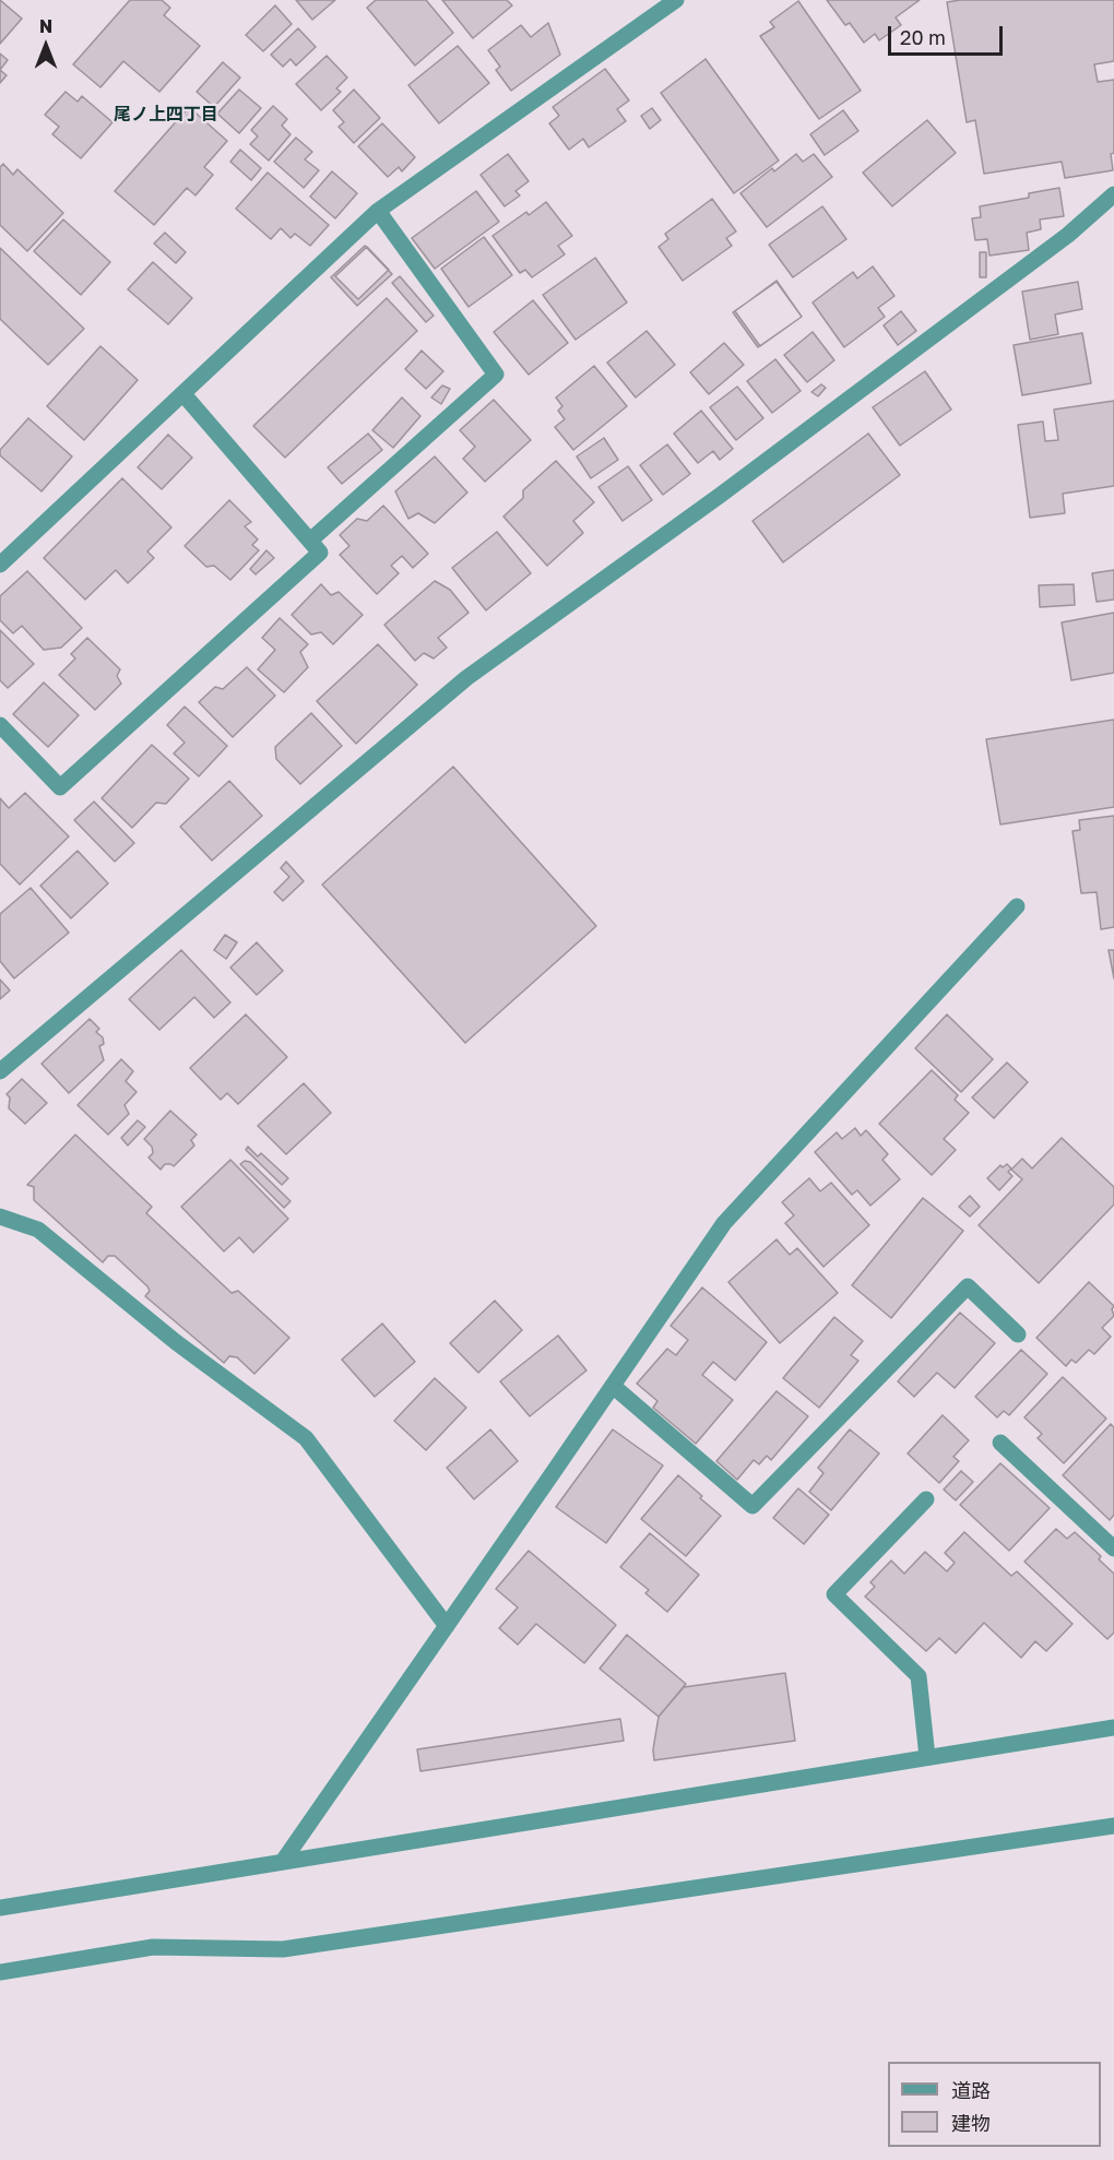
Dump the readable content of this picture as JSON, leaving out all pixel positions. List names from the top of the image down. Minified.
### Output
{"districts":["尾ノ上四丁目"],"legend":["道路","建物"],"scale_bar":"20 m","north":"top"}
